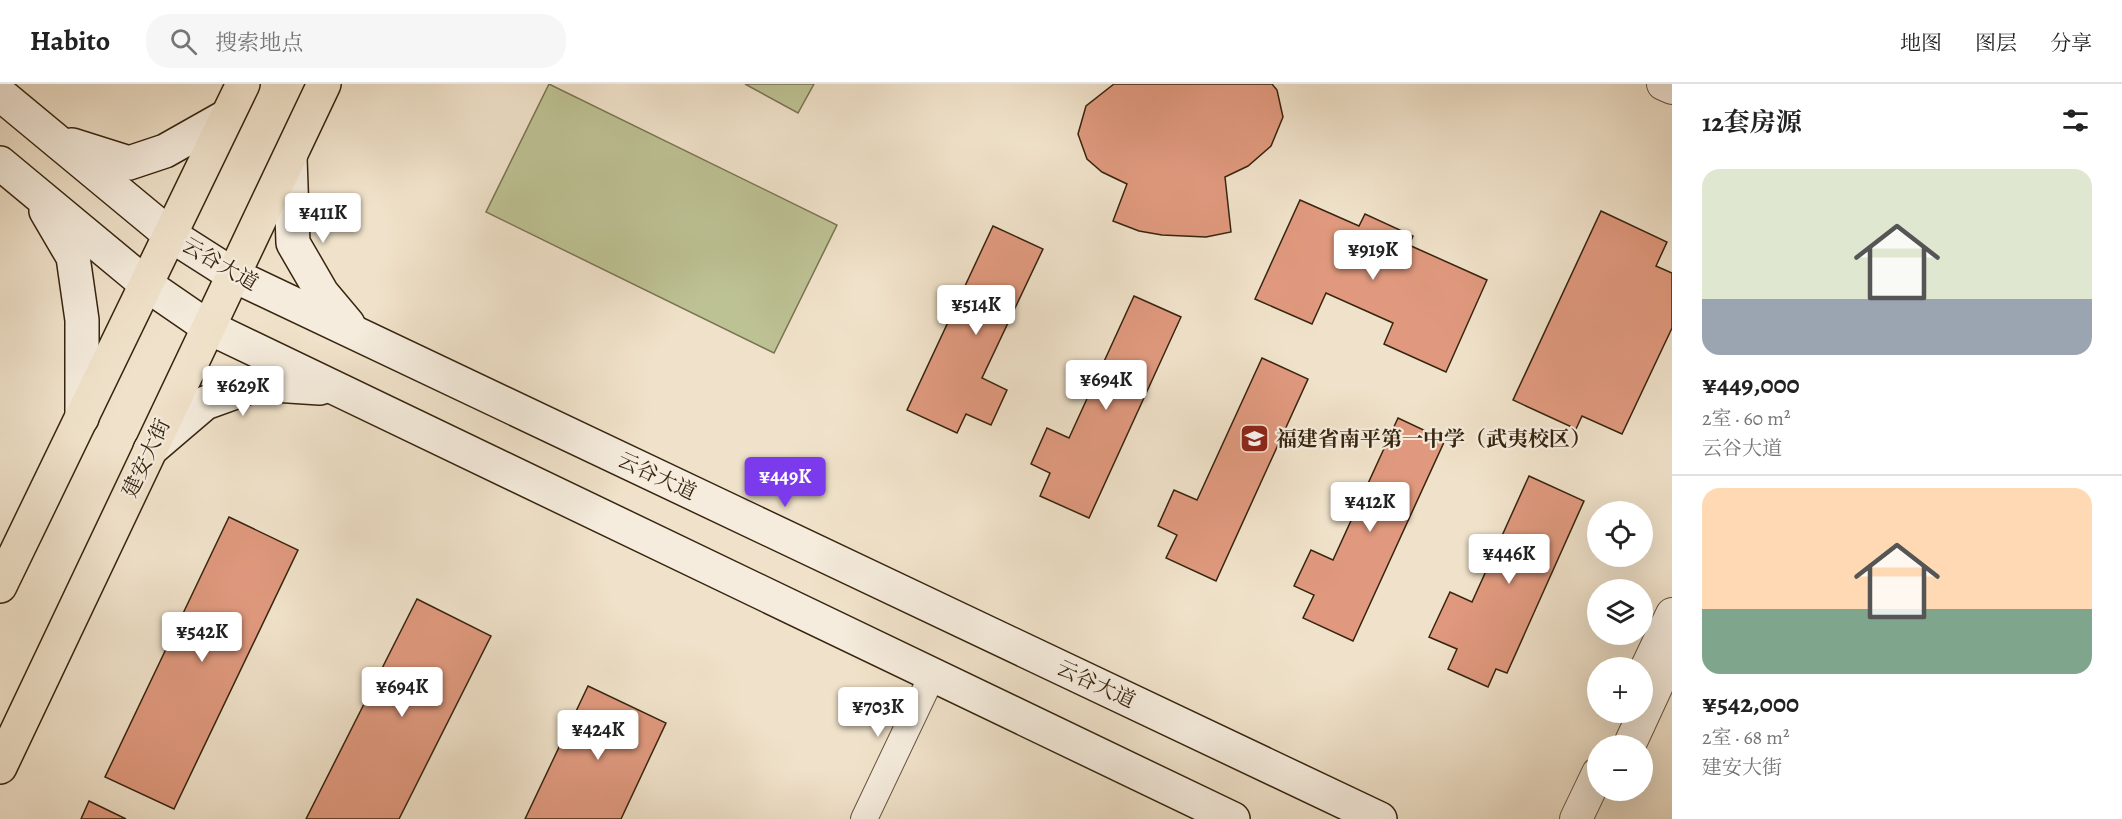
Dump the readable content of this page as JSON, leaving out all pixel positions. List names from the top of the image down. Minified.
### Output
{"streets":{"main road":["云谷大道","建安大街"]},"crossings":[["云谷大道","建安大街"]],"places":{"school or university":["福建省南平第一中学（武夷校区）"]},"page":{"header":"Habito","search":"搜索地点","nav":["地图","图层","分享"],"heading":"12套房源","list":[{"name":"¥449,000","note":"2室 · 60 m² · 云谷大道"},{"name":"¥542,000","note":"2室 · 68 m² · 建安大街"}],"price":["¥411K","¥919K","¥514K","¥694K","¥629K","¥449K","¥412K","¥446K","¥542K","¥694K","¥703K","¥424K"],"map_buttons":["+","−"]}}
